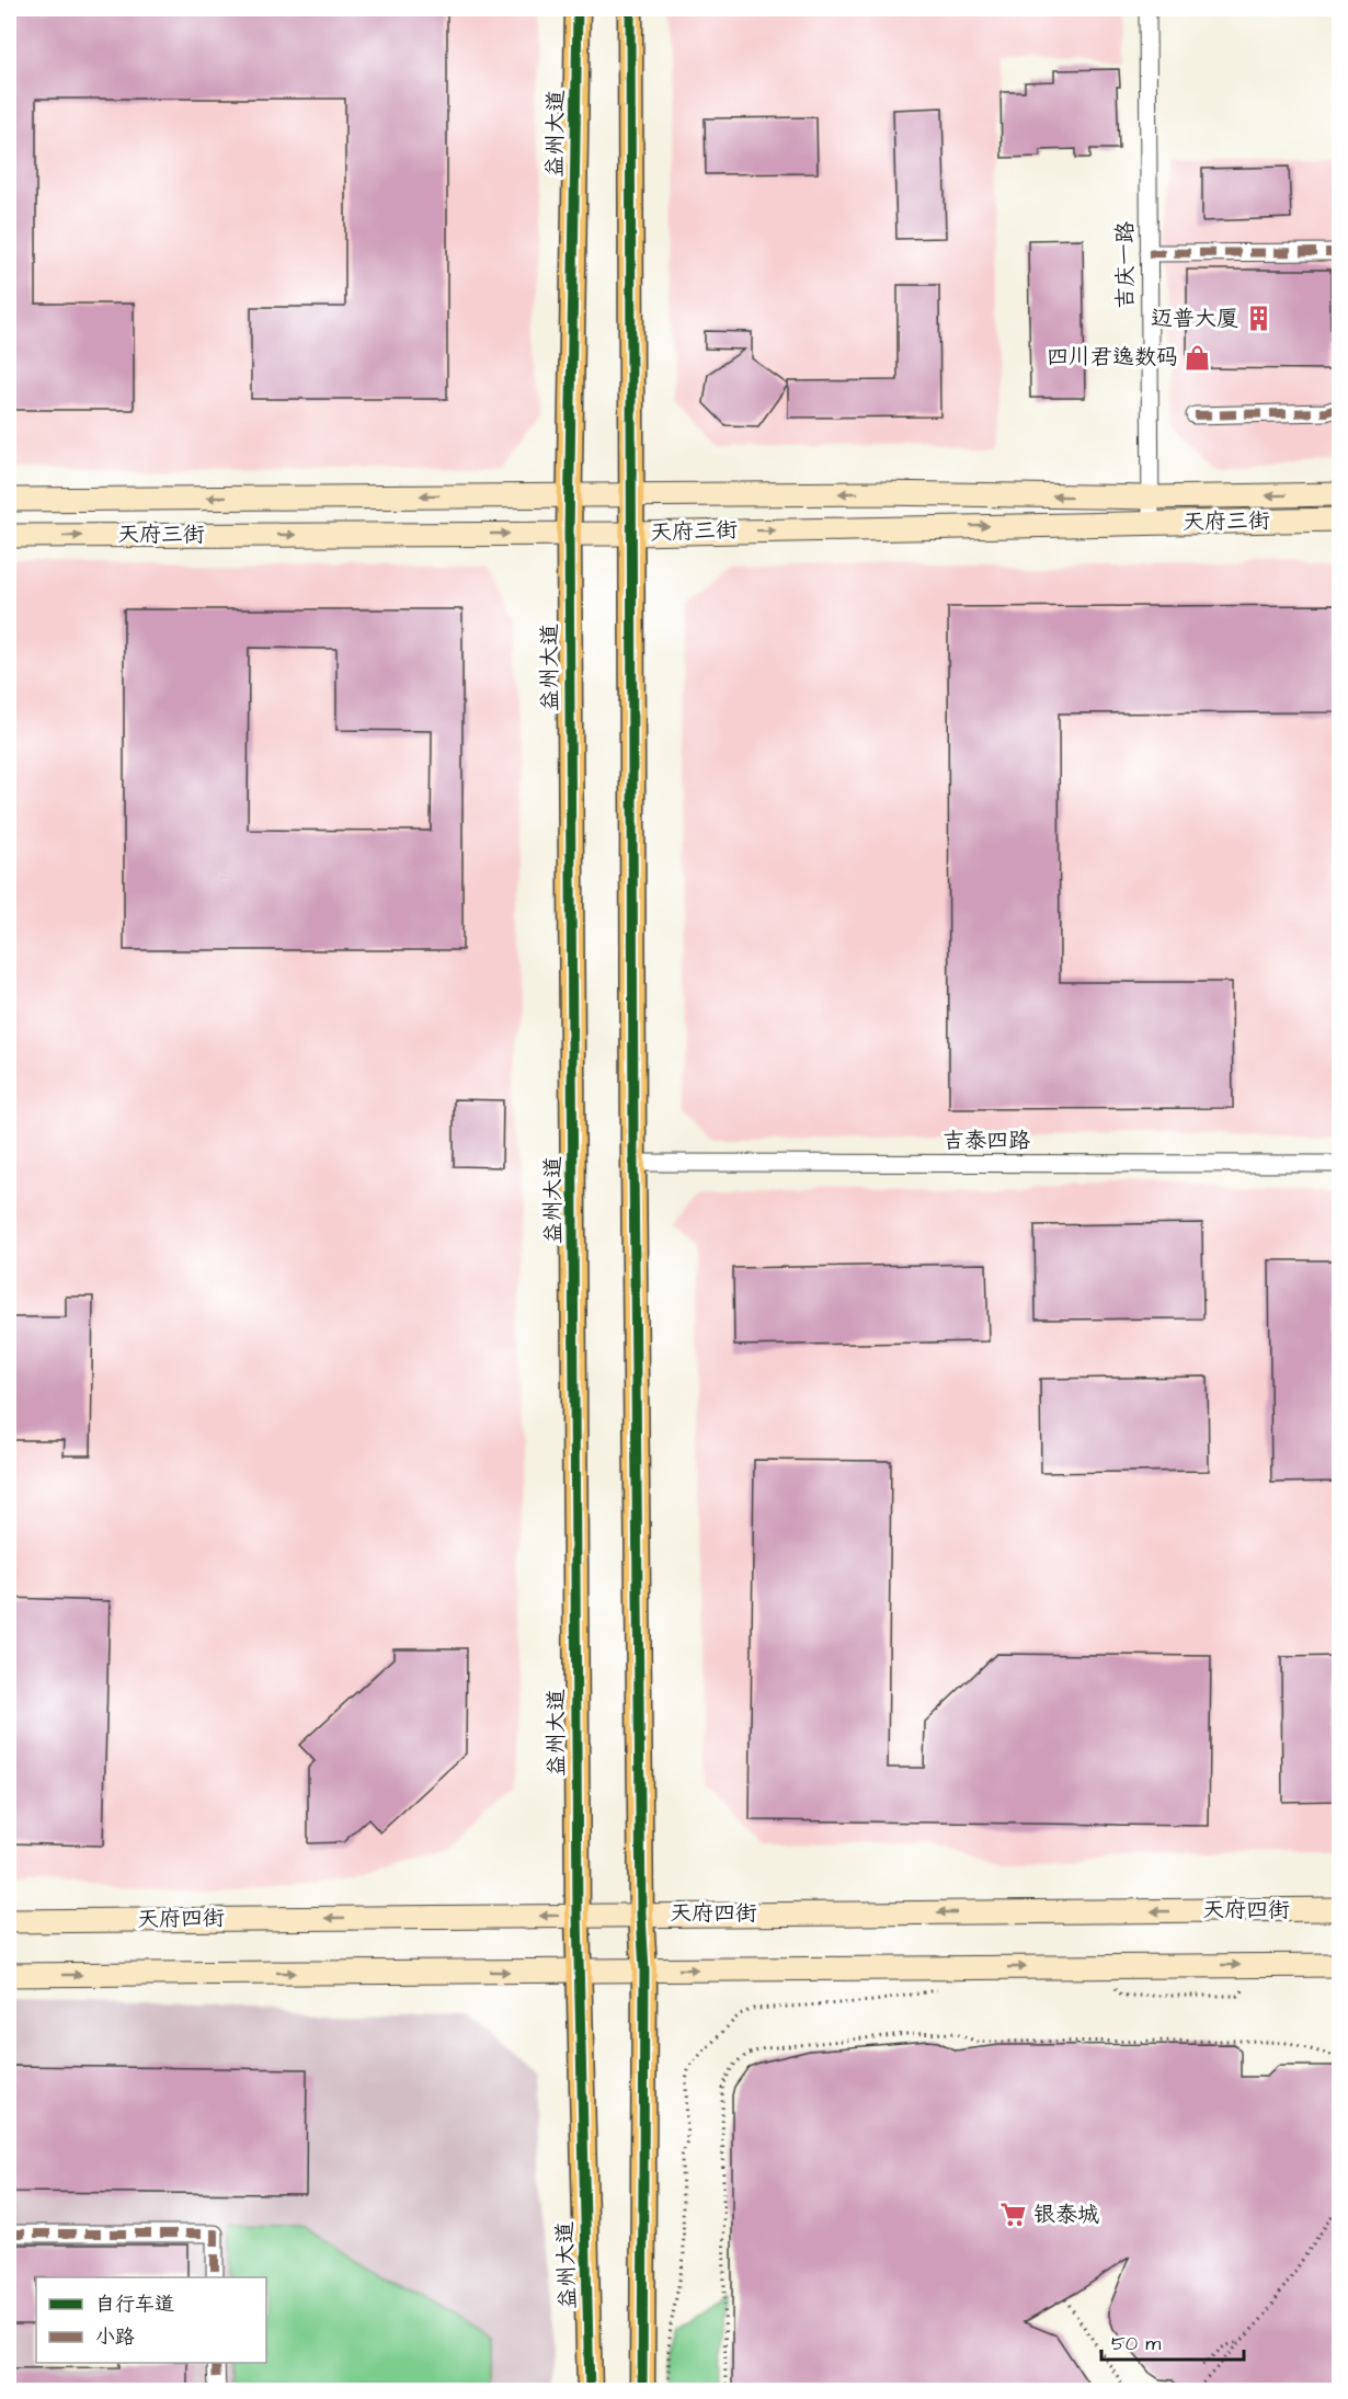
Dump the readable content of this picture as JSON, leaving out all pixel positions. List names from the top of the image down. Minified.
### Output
{"streets":{"main road":["益州大道"],"street":["吉庆一路","天府三街","吉泰四路","天府四街"]},"crossings":[["益州大道","天府三街"],["益州大道","天府四街"],["吉庆一路","天府三街"]],"places":{"building":["迈普大厦"],"shop":["四川君逸数码"],"supermarket":["银泰城"]},"legend":["自行车道","小路"],"scale_bar":"50 m"}
